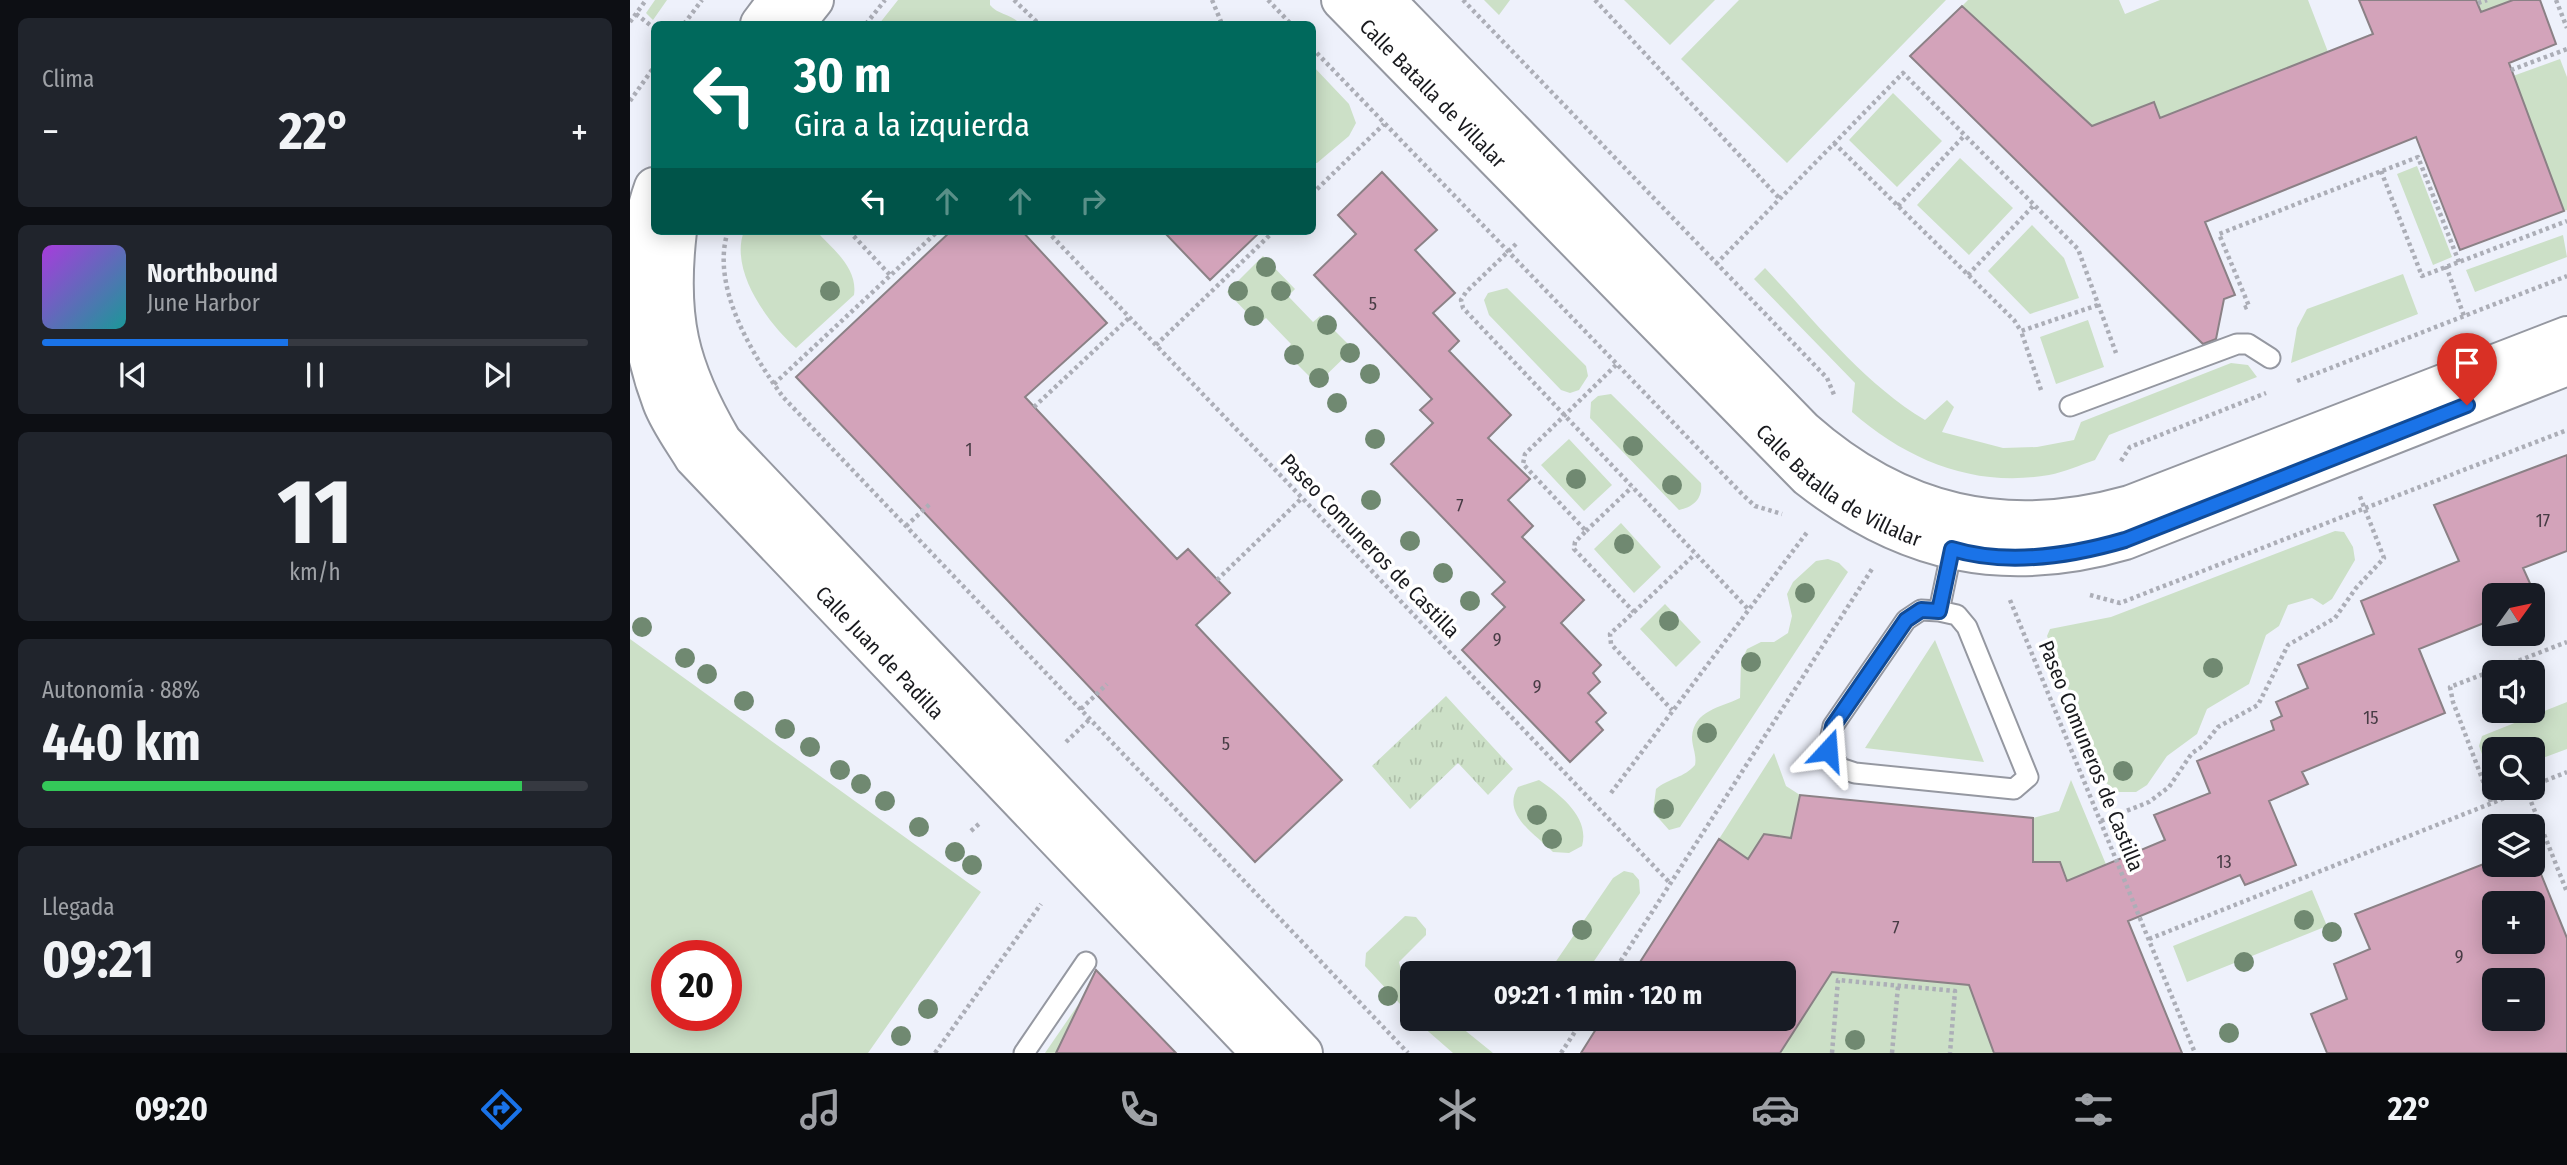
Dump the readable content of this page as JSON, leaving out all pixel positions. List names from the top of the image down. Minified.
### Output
{"streets":{"street":["Calle Batalla de Villalar","Calle Juan de Padilla"],"path":["Paseo Comuneros de Castilla"]},"house_numbers":["5","1","7","17","9","9","15","5","13","7","9"],"north":"top right","page":{"tile":["Clima",["11","km/h"],["Autonomía · 88%","440 km"],["Llegada","09:21"]],"turn":["30 m","Gira a la izquierda"],"heat":["−","22°","+"],"song":["Northbound","June Harbor"],"map_buttons":["+","−"],"limit":"20","trip":"09:21 · 1 min · 120 m","tabs":["09:20","22°"]}}
